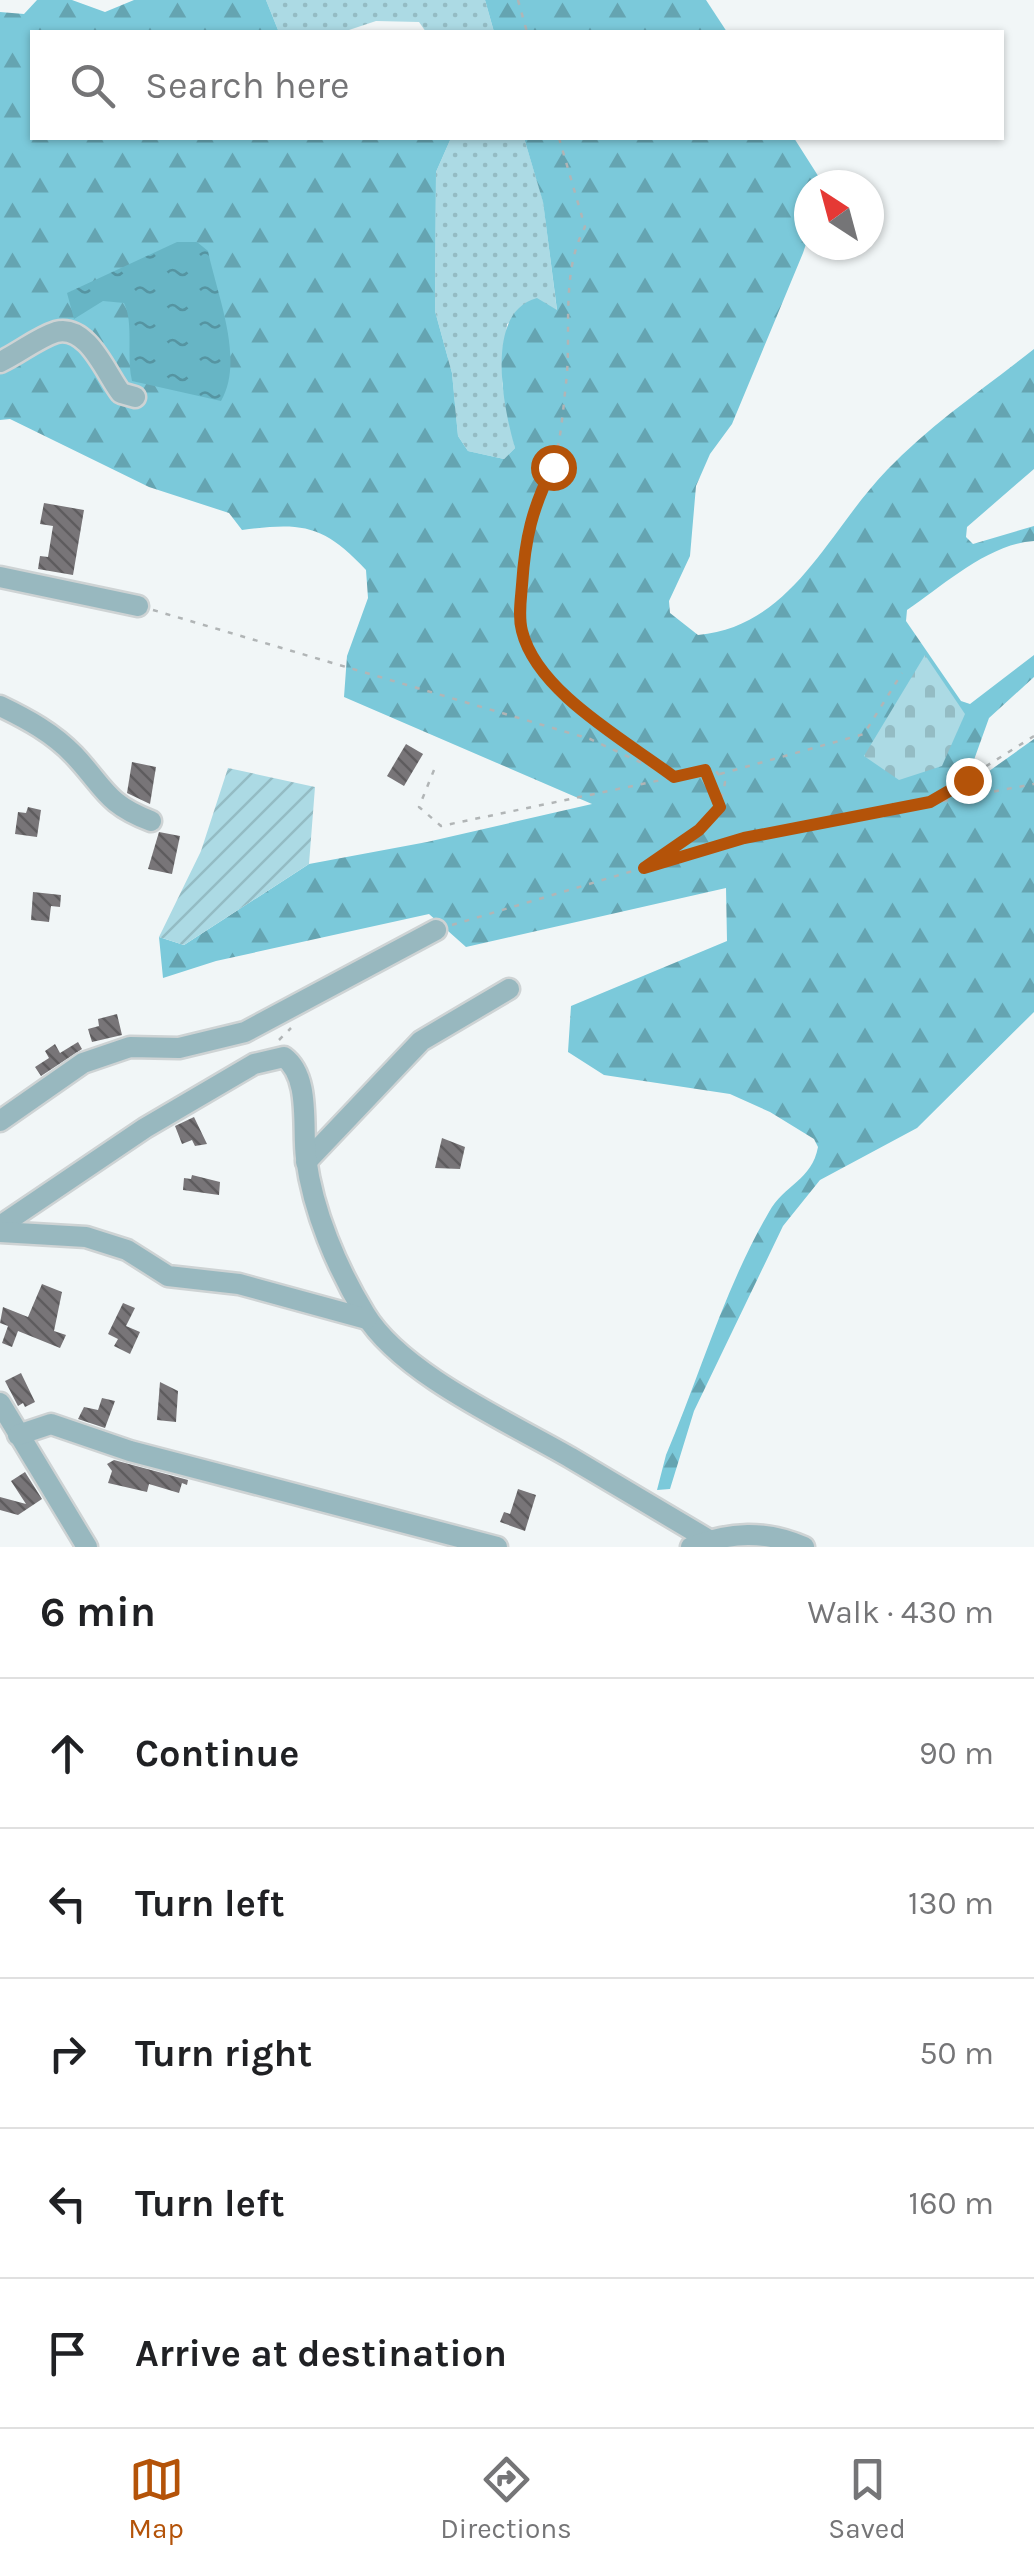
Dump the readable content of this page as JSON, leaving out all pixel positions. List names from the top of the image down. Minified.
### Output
{"north":"top left","page":{"search":"Search here","heading":["6 min","Walk · 430 m"],"list":[["Continue","90 m"],["Turn left","130 m"],["Turn right","50 m"],["Turn left","160 m"],"Arrive at destination"],"nav":["Map","Directions","Saved"]}}
